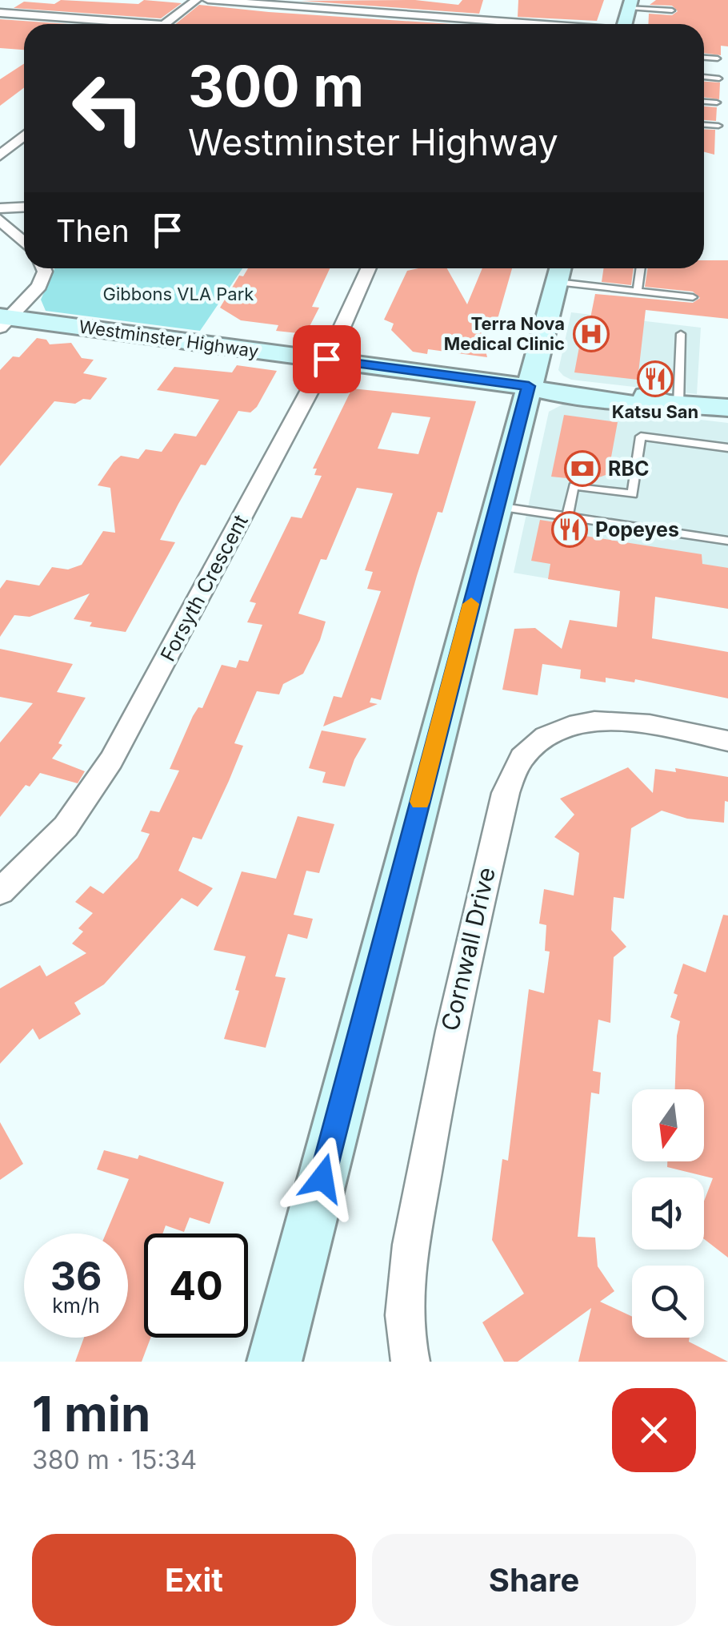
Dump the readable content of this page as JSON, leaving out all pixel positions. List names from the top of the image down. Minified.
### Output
{"streets":{"street":["Westminster Highway","Forsyth Crescent","Cornwall Drive"]},"crossings":[["Westminster Highway","Forsyth Crescent"]],"parks":["Gibbons VLA Park"],"places":{"hospital":["Terra Nova Medical Clinic"],"restaurant":["Katsu San","Popeyes"],"bank":["RBC"]},"north":"bottom","page":{"turn":["300 m","Westminster Highway"],"then":"Then","speed":"36 km/h","limit":"40","heading":["1 min","380 m · 15:34"],"buttons":["Exit","Share"]}}
